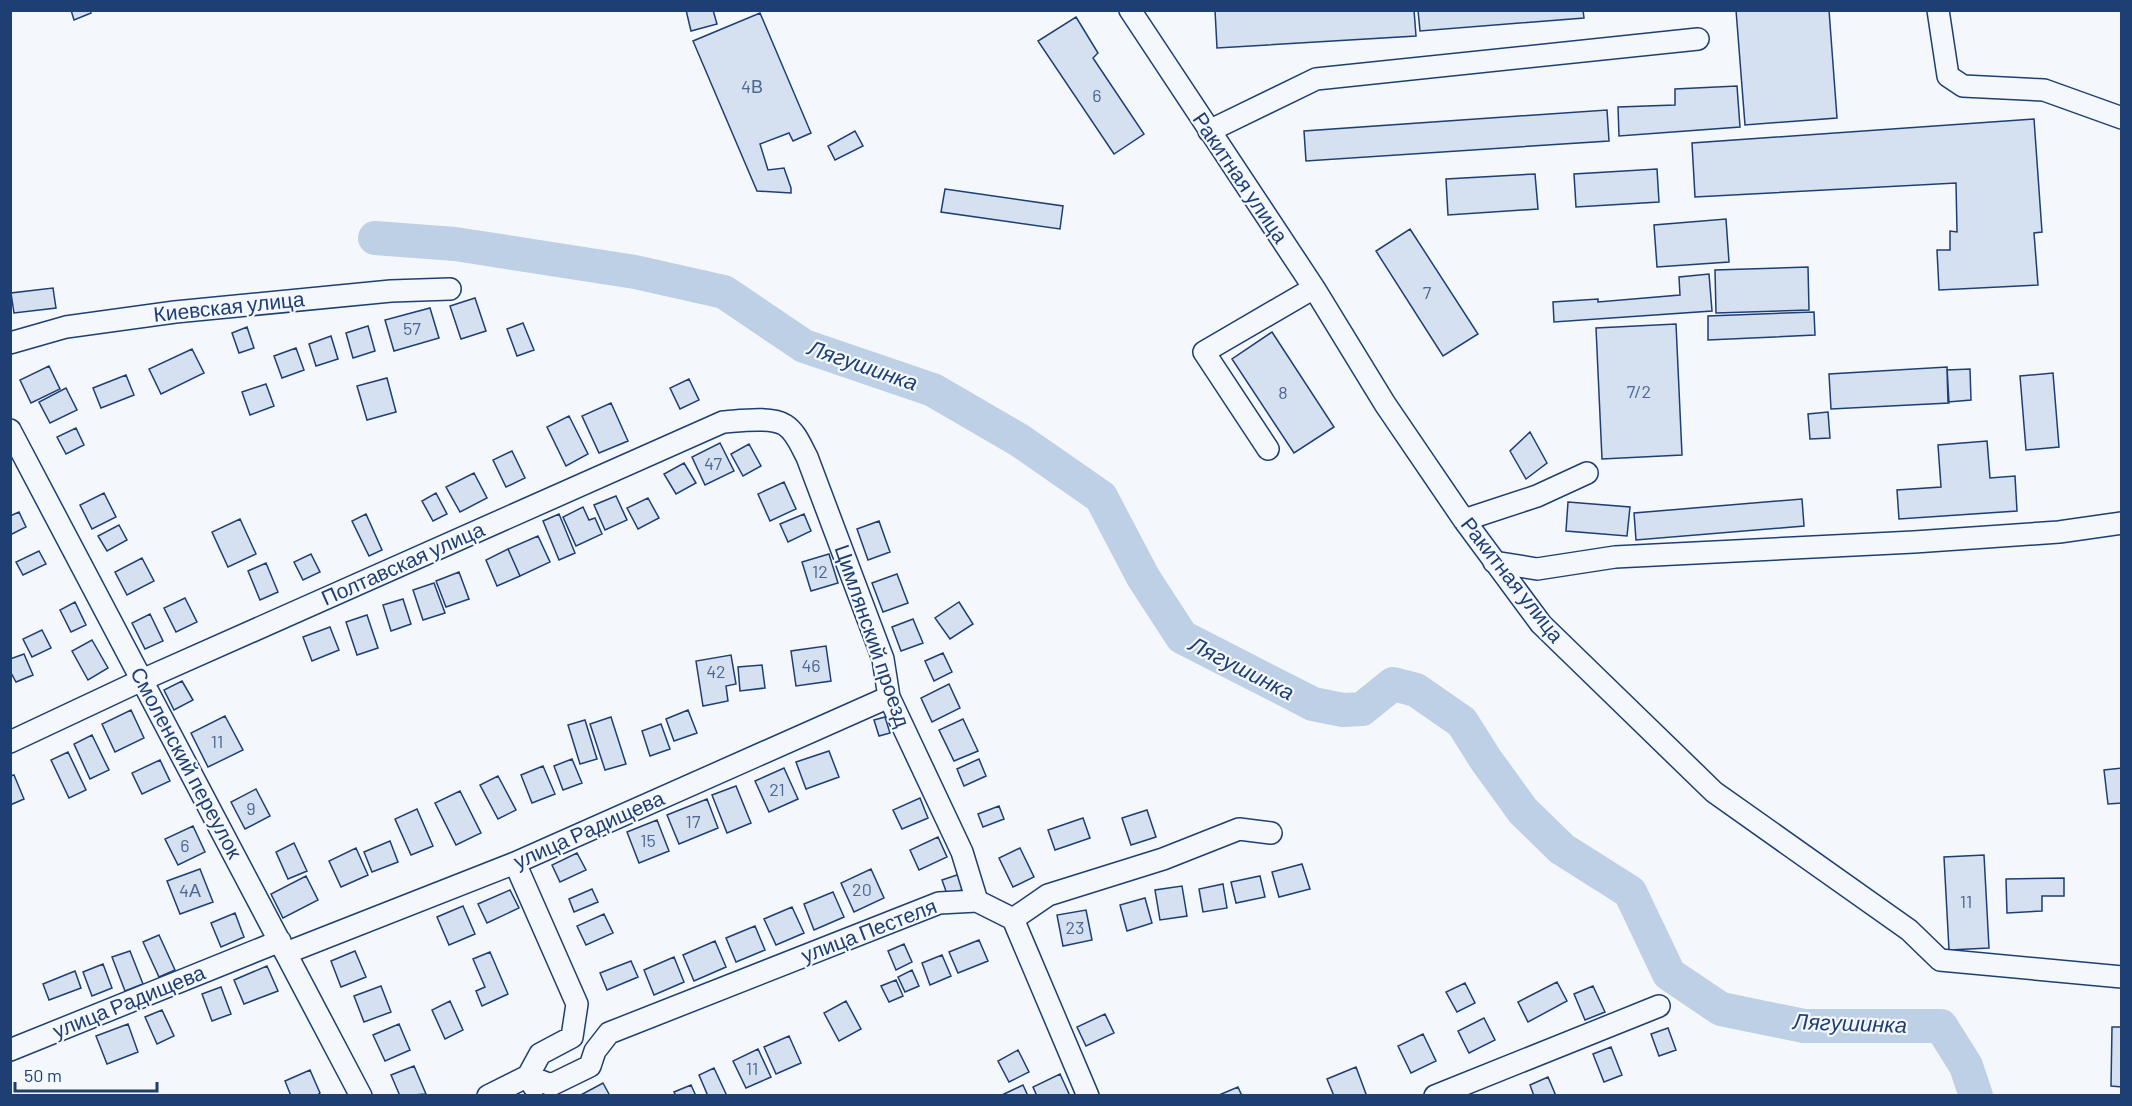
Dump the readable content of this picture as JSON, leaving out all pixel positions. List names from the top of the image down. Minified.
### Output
{"streets":{"street":["Ракитная улица","Киевская улица","Полтавская улица","Цимлянский проезд","Смоленский переулок","улица Радищева","улица Пестеля"]},"crossings":[["Полтавская улица","Цимлянский проезд"],["Полтавская улица","Смоленский переулок"],["Цимлянский проезд","улица Радищева"],["Цимлянский проезд","улица Пестеля"],["Смоленский переулок","улица Радищева"]],"water":["Лягушинка"],"house_numbers":["4В","6","7","57","7/2","8","47","12","46","42","11","21","9","17","15","6","20","4А","11","23","11"],"scale_bar":"50 m"}
